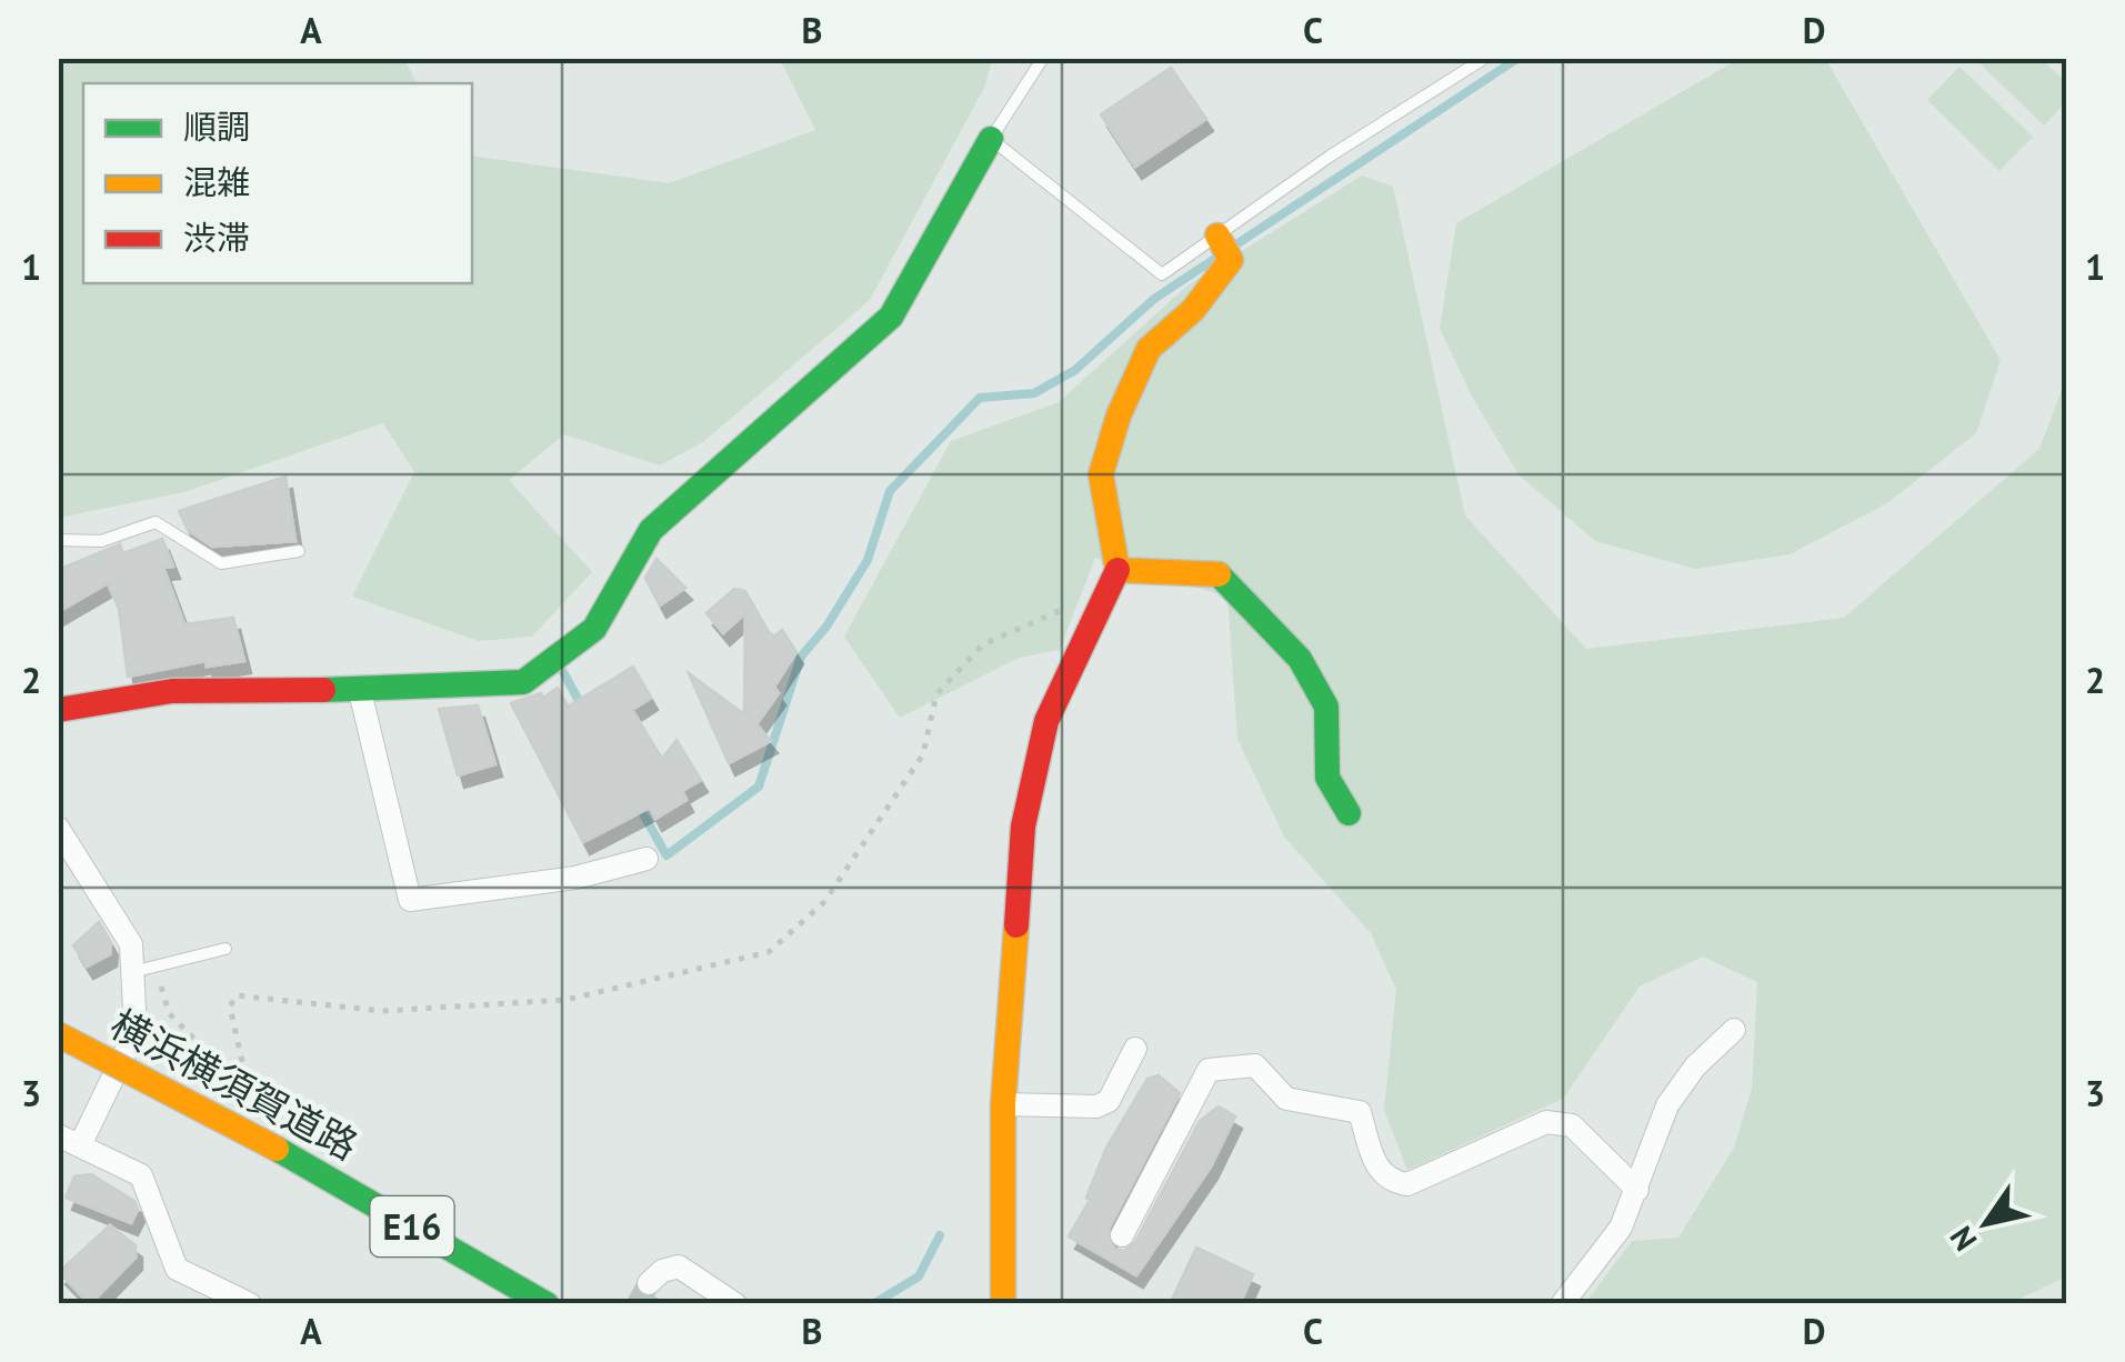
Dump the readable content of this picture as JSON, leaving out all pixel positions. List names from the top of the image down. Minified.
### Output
{"streets":{"main road":["横浜横須賀道路","E16"]},"legend":["順調","混雑","渋滞"],"north":"bottom left","grid":{"columns":["A","B","C","D"],"rows":["1","2","3"]}}
